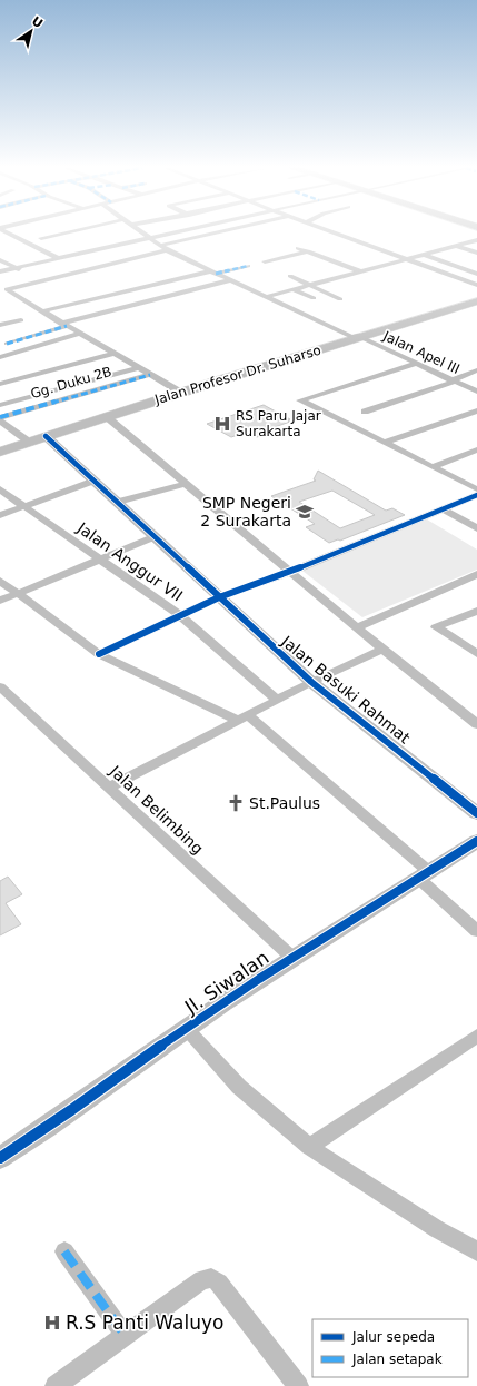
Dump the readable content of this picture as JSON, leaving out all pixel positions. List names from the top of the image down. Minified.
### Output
{"streets":{"main road":["Jalan Profesor Dr. Suharso"],"street":["Jalan Apel III","Gg. Duku 2B","Jalan Anggur VII","Jalan Basuki Rahmat","Jalan Belimbing","Jl. Siwalan"]},"crossings":[["Jalan Apel III","Jalan Profesor Dr. Suharso"],["Jalan Profesor Dr. Suharso","Jalan Basuki Rahmat"],["Jalan Belimbing","Jl. Siwalan"]],"places":{"hospital":["RS Paru Jajar Surakarta","R.S Panti Waluyo"],"school or university":["SMP Negeri 2 Surakarta"],"church":["St.Paulus"]},"legend":["Jalur sepeda","Jalan setapak"],"north":"top right"}
